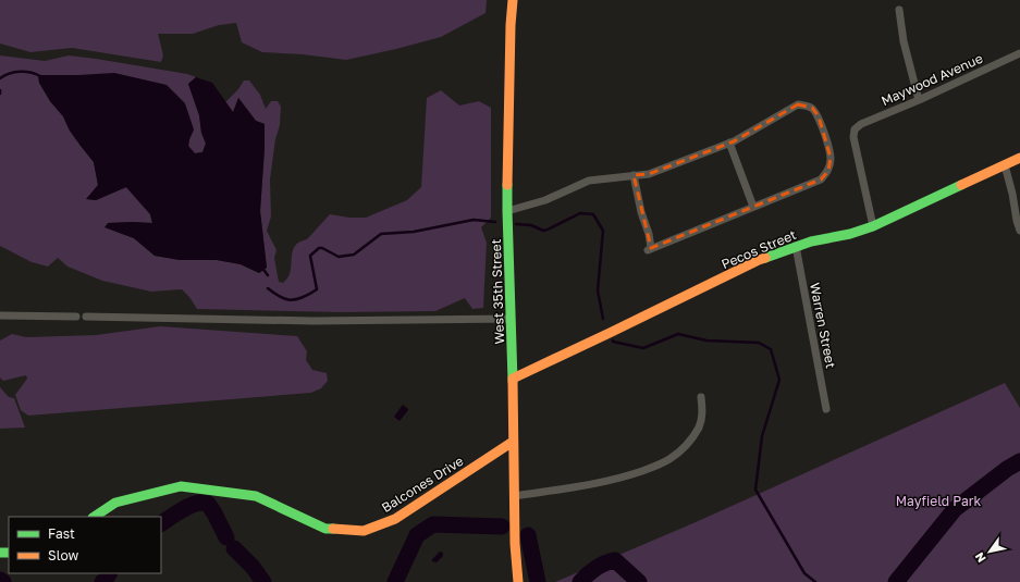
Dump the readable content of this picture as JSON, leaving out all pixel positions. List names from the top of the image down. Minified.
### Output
{"streets":{"street":["Maywood Avenue","Pecos Street","West 35th Street","Warren Street","Balcones Drive"]},"crossings":[["Maywood Avenue","Pecos Street"],["Pecos Street","West 35th Street"],["Pecos Street","Warren Street"],["West 35th Street","Balcones Drive"]],"parks":["Mayfield Park"],"legend":["Fast","Slow"],"north":"bottom left"}
